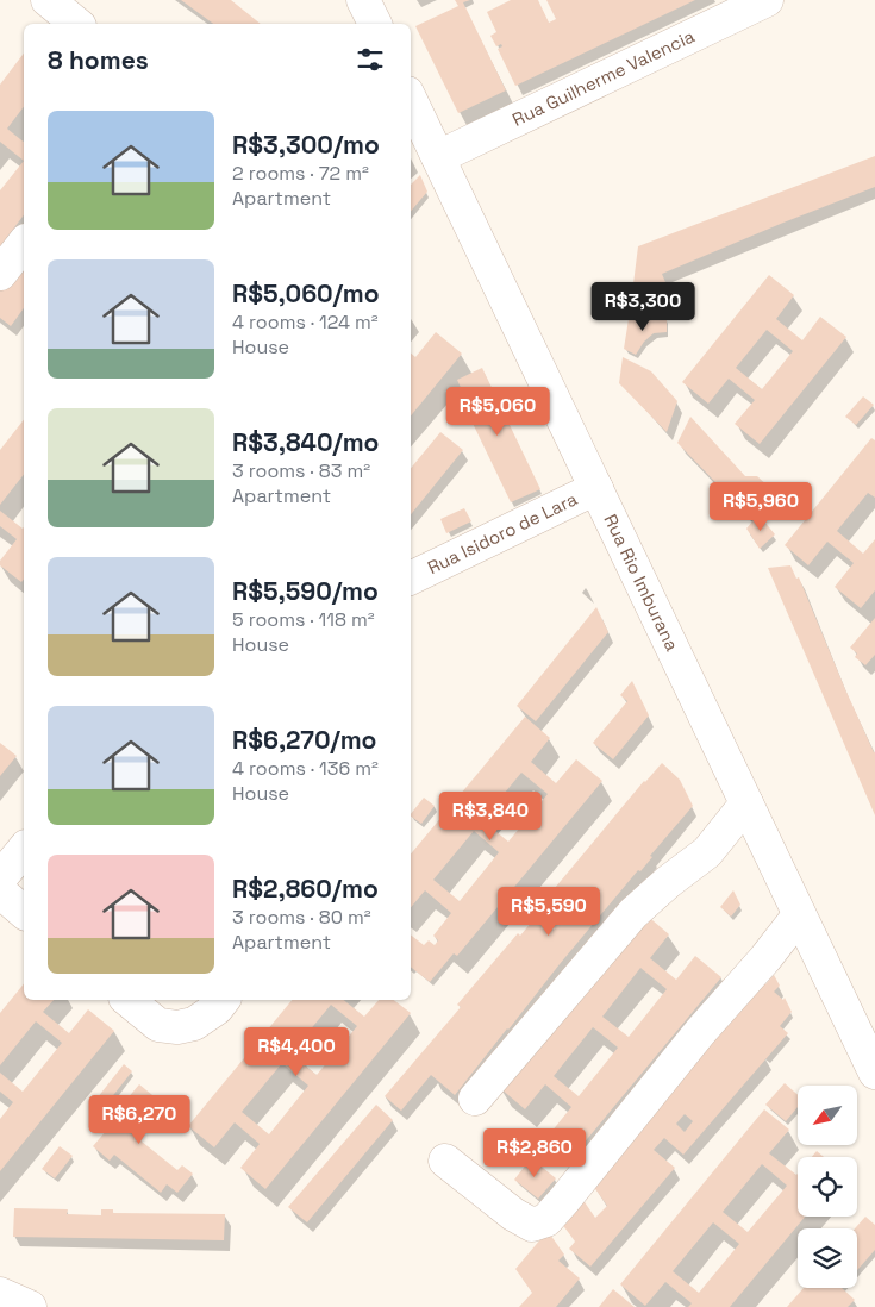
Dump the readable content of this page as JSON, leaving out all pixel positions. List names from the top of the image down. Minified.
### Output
{"streets":{"street":["Rua Guilherme Valencia","Rua Isidoro de Lara","Rua Rio Imburana"]},"crossings":[["Rua Guilherme Valencia","Rua Rio Imburana"],["Rua Isidoro de Lara","Rua Rio Imburana"]],"north":"bottom left","page":{"heading":"8 homes","list":[{"name":"R$3,300/mo","note":"2 rooms · 72 m² · Apartment"},{"name":"R$5,060/mo","note":"4 rooms · 124 m² · House"},{"name":"R$3,840/mo","note":"3 rooms · 83 m² · Apartment"},{"name":"R$5,590/mo","note":"5 rooms · 118 m² · House"},{"name":"R$6,270/mo","note":"4 rooms · 136 m² · House"},{"name":"R$2,860/mo","note":"3 rooms · 80 m² · Apartment"}],"price":["R$3,300","R$5,060","R$5,960","R$3,840","R$5,590","R$4,400","R$6,270","R$2,860"]}}
